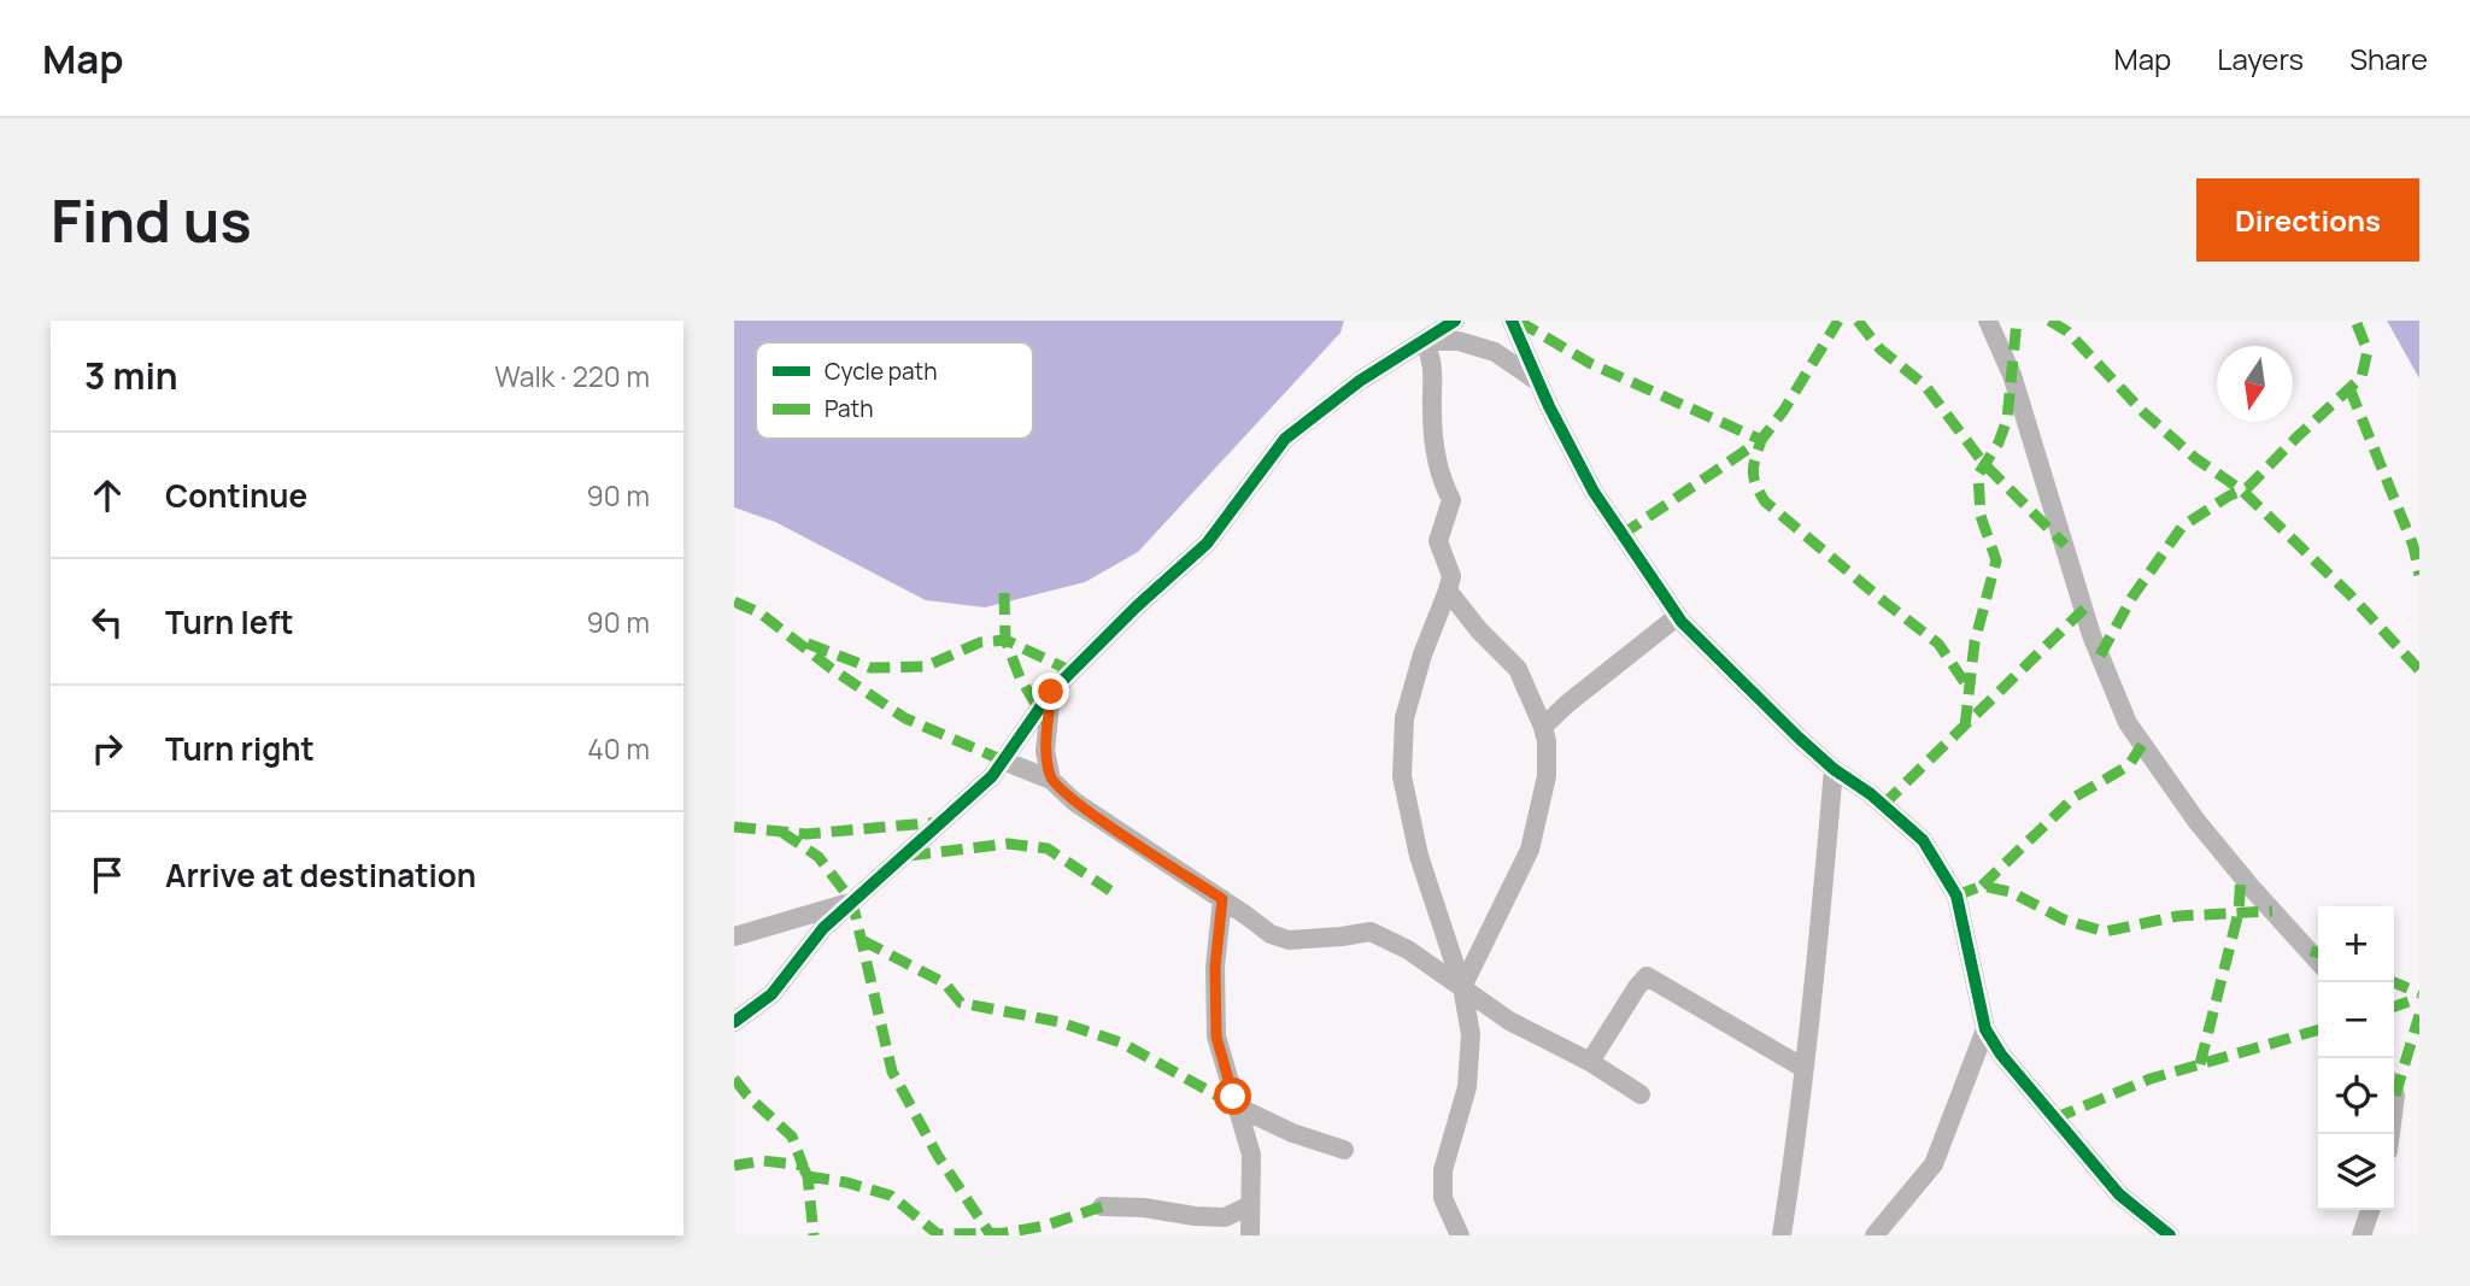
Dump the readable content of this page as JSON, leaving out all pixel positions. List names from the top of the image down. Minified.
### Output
{"legend":["Cycle path","Path"],"north":"bottom","page":{"header":"Map","nav":["Map","Layers","Share"],"buttons":"Directions","title":"Find us","heading":["3 min","Walk · 220 m"],"list":[["Continue","90 m"],["Turn left","90 m"],["Turn right","40 m"],"Arrive at destination"],"map_buttons":["+","−"]}}
